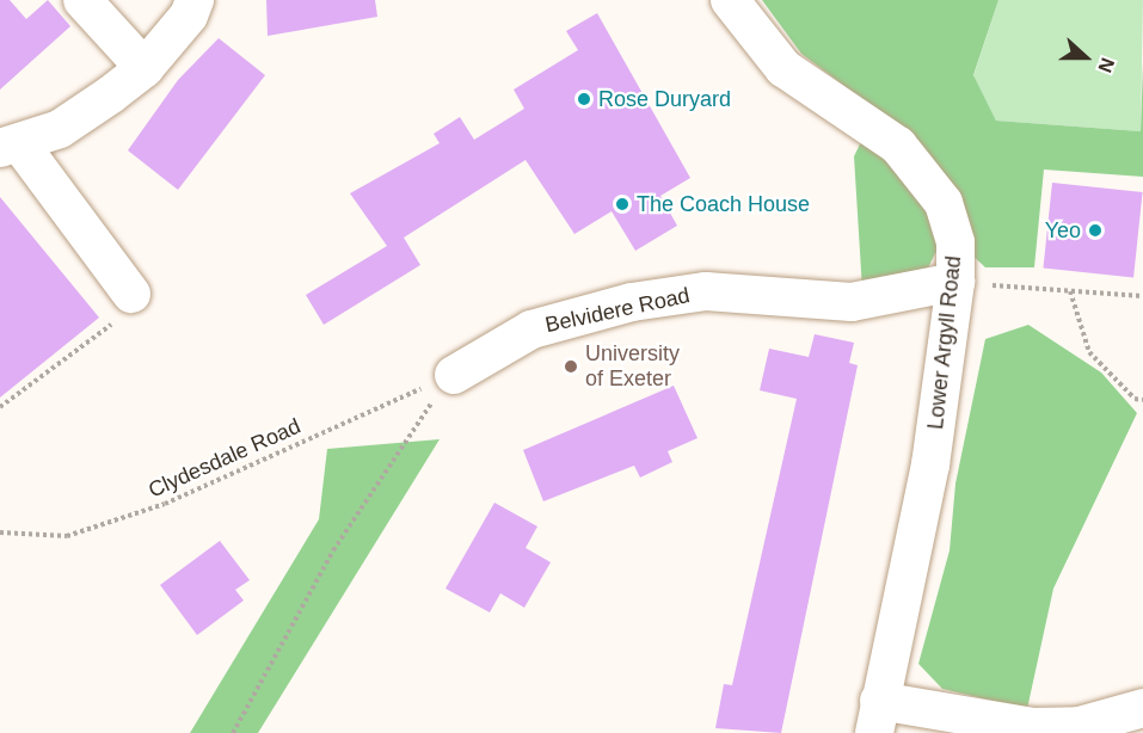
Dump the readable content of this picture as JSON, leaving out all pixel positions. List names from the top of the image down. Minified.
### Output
{"streets":{"street":["Belvidere Road","Lower Argyll Road"],"path":["Clydesdale Road"]},"crossings":[["Belvidere Road","Lower Argyll Road"],["Belvidere Road","Clydesdale Road"]],"places":["Rose Duryard","The Coach House","Yeo","University of Exeter"],"north":"right"}
